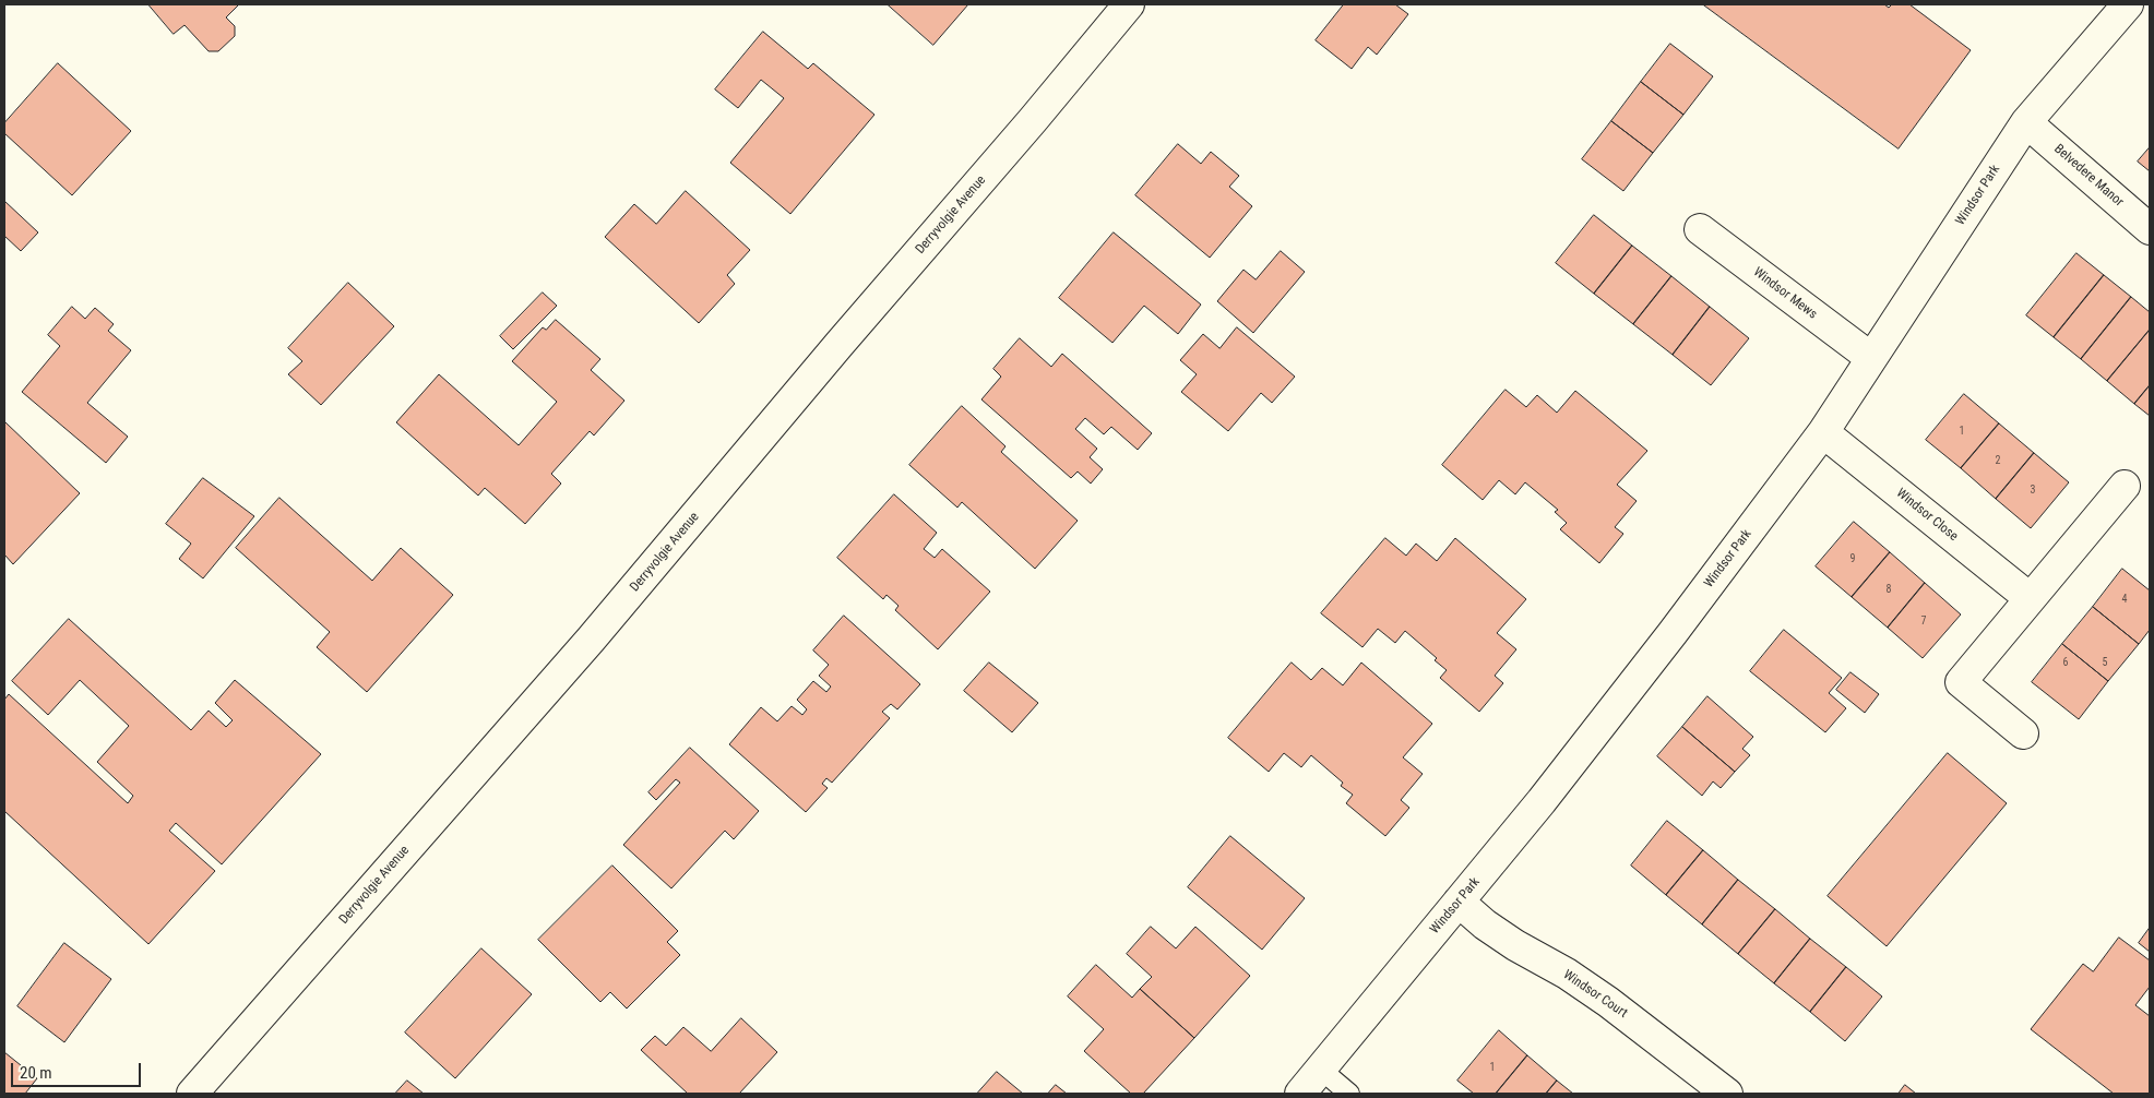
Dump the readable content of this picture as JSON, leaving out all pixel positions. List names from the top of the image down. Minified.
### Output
{"streets":{"street":["Belvedere Manor","Windsor Park","Derryvolgie Avenue","Windsor Mews","Windsor Close","Windsor Court"]},"crossings":[["Belvedere Manor","Windsor Park"],["Windsor Park","Windsor Mews"],["Windsor Park","Windsor Close"],["Windsor Park","Windsor Court"]],"house_numbers":["1","2","3","9","8","4","7","6","5","1"],"scale_bar":"20 m"}
